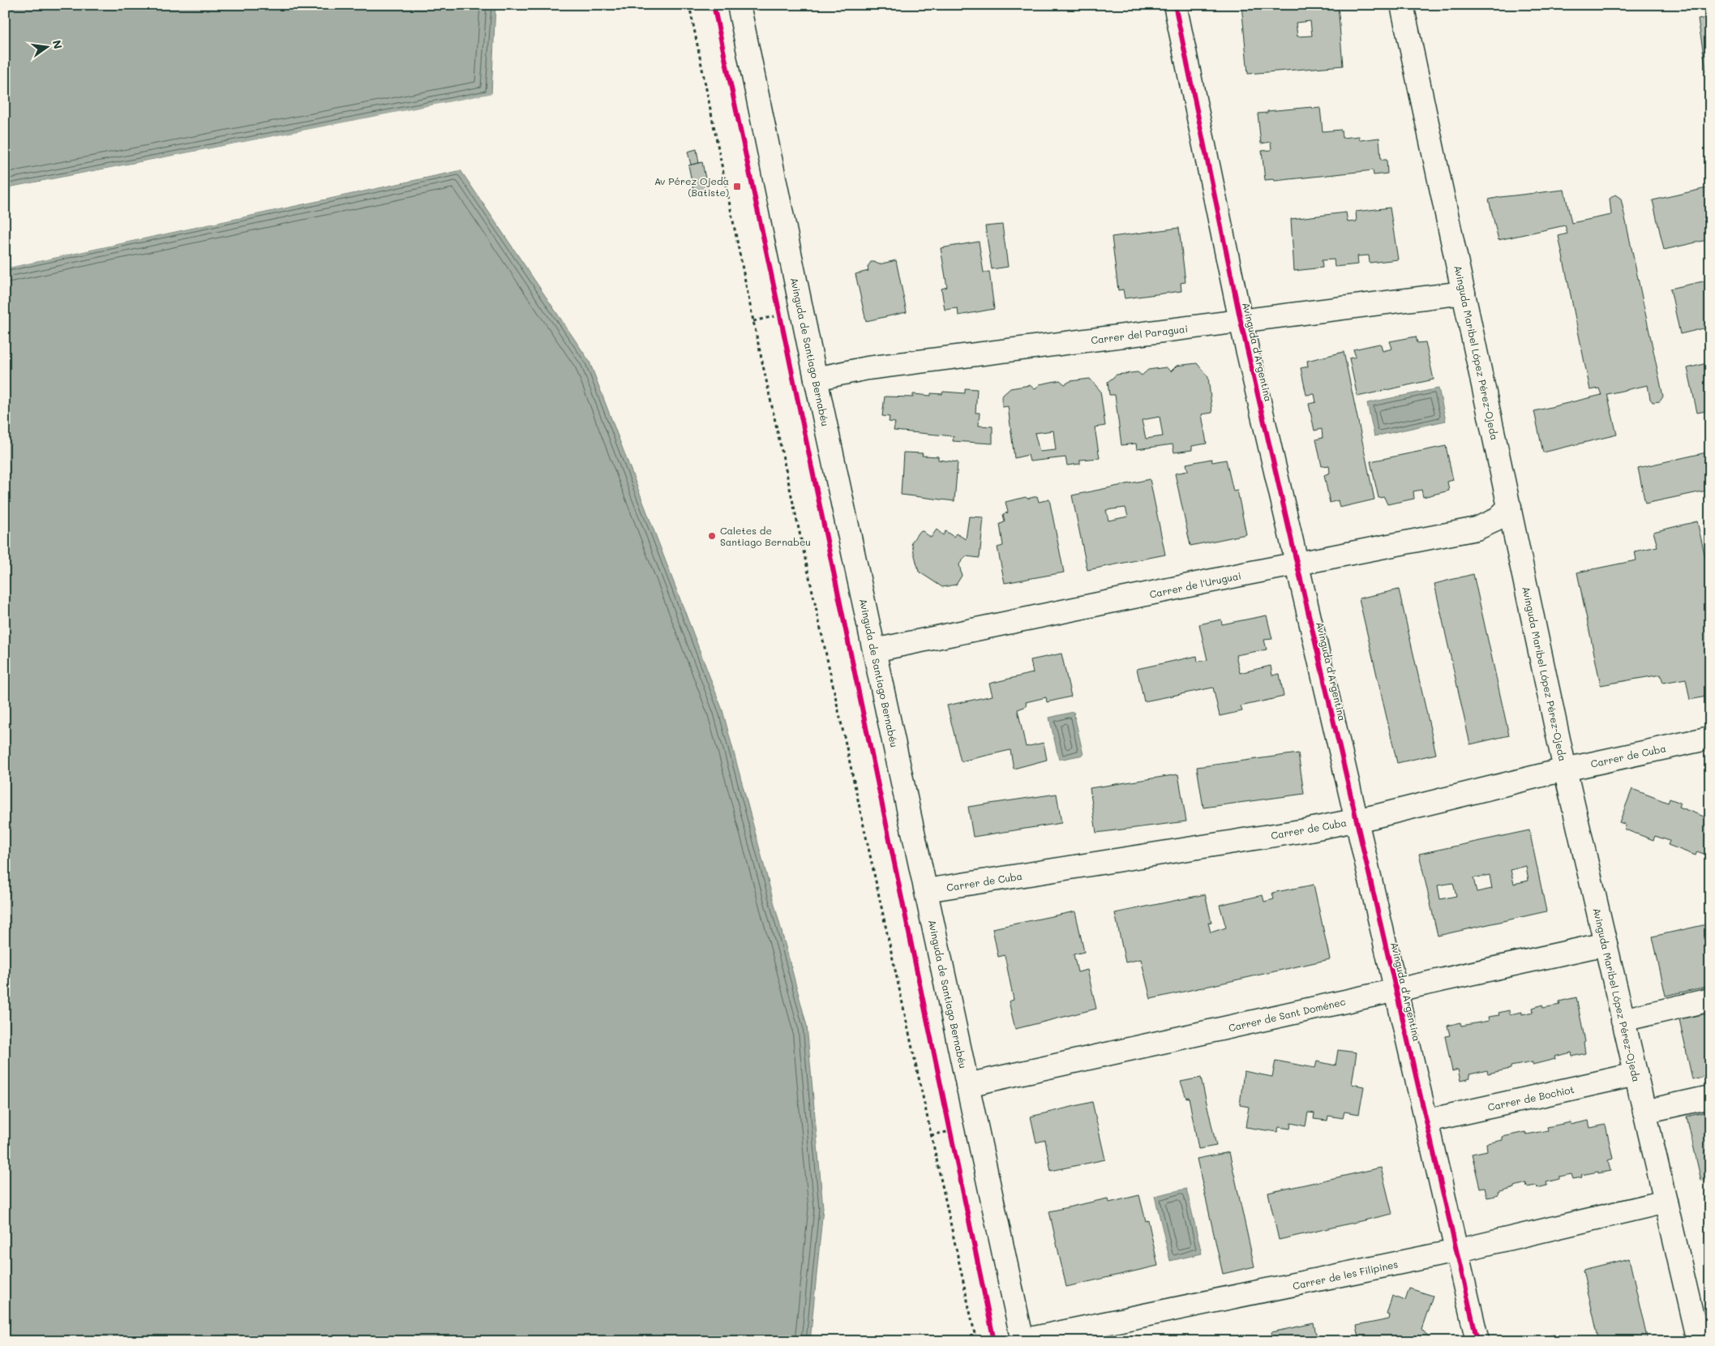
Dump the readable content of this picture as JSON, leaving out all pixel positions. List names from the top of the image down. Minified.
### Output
{"streets":{"street":["Carrer del Paraguai","Avinguda de Santiago Bernabéu","Avinguda d'Argentina","Avinguda Maribel López Pérez-Ojeda","Carrer de l'Uruguai","Carrer de Cuba","Carrer de Sant Doménec","Carrer de Bochiot","Carrer de les Filipines"]},"crossings":[["Carrer del Paraguai","Avinguda de Santiago Bernabéu"],["Carrer del Paraguai","Avinguda d'Argentina"],["Carrer del Paraguai","Avinguda Maribel López Pérez-Ojeda"],["Avinguda de Santiago Bernabéu","Carrer de l'Uruguai"],["Avinguda de Santiago Bernabéu","Carrer de Cuba"],["Avinguda de Santiago Bernabéu","Carrer de Sant Doménec"],["Avinguda de Santiago Bernabéu","Carrer de les Filipines"],["Avinguda d'Argentina","Carrer de l'Uruguai"],["Avinguda d'Argentina","Carrer de Cuba"],["Avinguda d'Argentina","Carrer de Sant Doménec"],["Avinguda d'Argentina","Carrer de Bochiot"],["Avinguda d'Argentina","Carrer de les Filipines"],["Avinguda Maribel López Pérez-Ojeda","Carrer de l'Uruguai"],["Avinguda Maribel López Pérez-Ojeda","Carrer de Cuba"],["Avinguda Maribel López Pérez-Ojeda","Carrer de Sant Doménec"],["Avinguda Maribel López Pérez-Ojeda","Carrer de Bochiot"],["Avinguda Maribel López Pérez-Ojeda","Carrer de les Filipines"]],"places":{"transit":["Av Pérez Ojeda (Batiste)"],"other":["Caletes de Santiago Bernabeu"]},"north":"right"}
